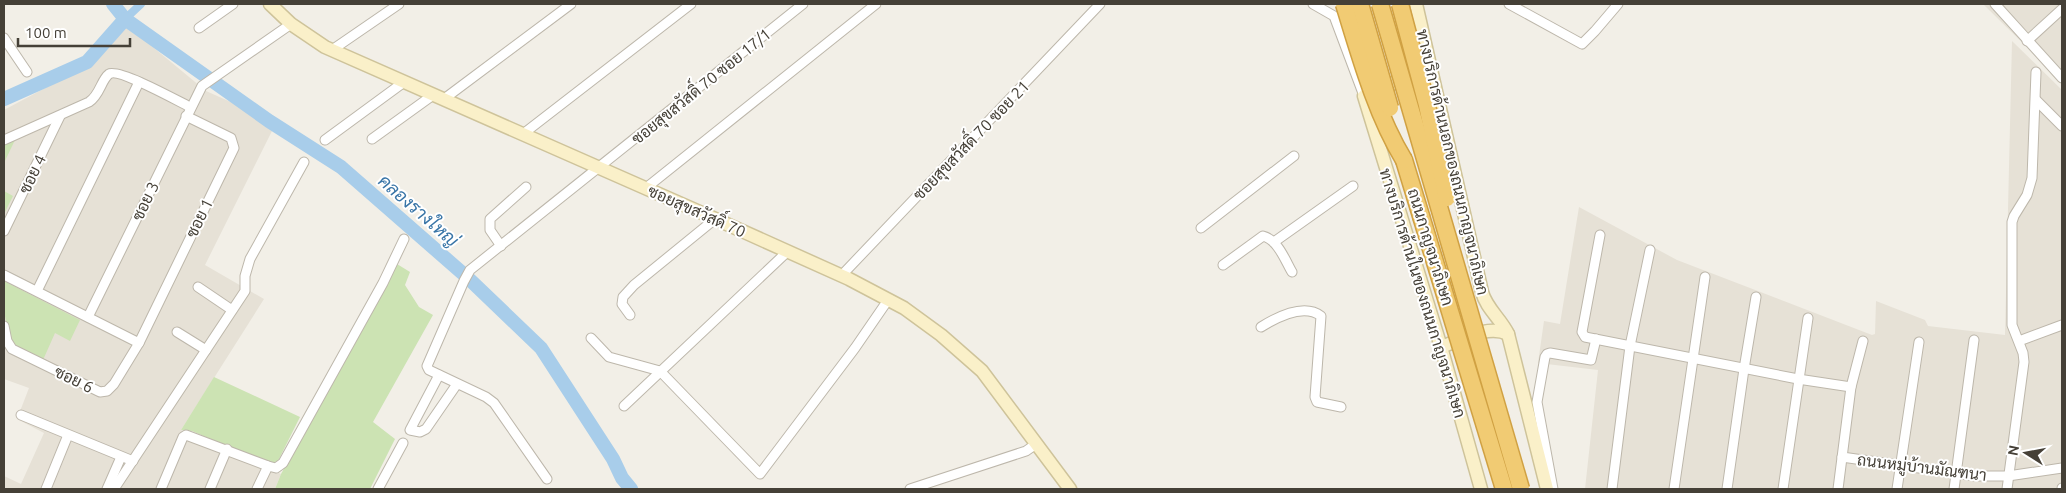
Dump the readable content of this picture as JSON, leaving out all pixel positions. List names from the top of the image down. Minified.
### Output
{"streets":{"highway":["ถนนกาญจนาภิเษก"],"main road":["ทางบริการด้านนอกของถนนกาญจนาภิเษก","ซอยสุขสวัสดิ์ 70","ทางบริการด้านในของถนนกาญจนาภิเษก"],"street":["ซอยสุขสวัสดิ์ 70 ซอย 17/1","ซอยสุขสวัสดิ์ 70 ซอย 21","ซอย 4","ซอย 3","ซอย 1","ซอย 6","ถนนหมู่บ้านมัณฑนา"]},"crossings":[["ซอยสุขสวัสดิ์ 70 ซอย 17/1","ซอยสุขสวัสดิ์ 70"],["ซอยสุขสวัสดิ์ 70 ซอย 21","ซอยสุขสวัสดิ์ 70"],["ซอย 4","ซอย 1"],["ซอย 3","ซอยสุขสวัสดิ์ 70"],["ซอย 3","ซอย 1"],["ซอย 1","ซอย 6"]],"water":["คลองรางใหญ่"],"scale_bar":"100 m","north":"left"}
